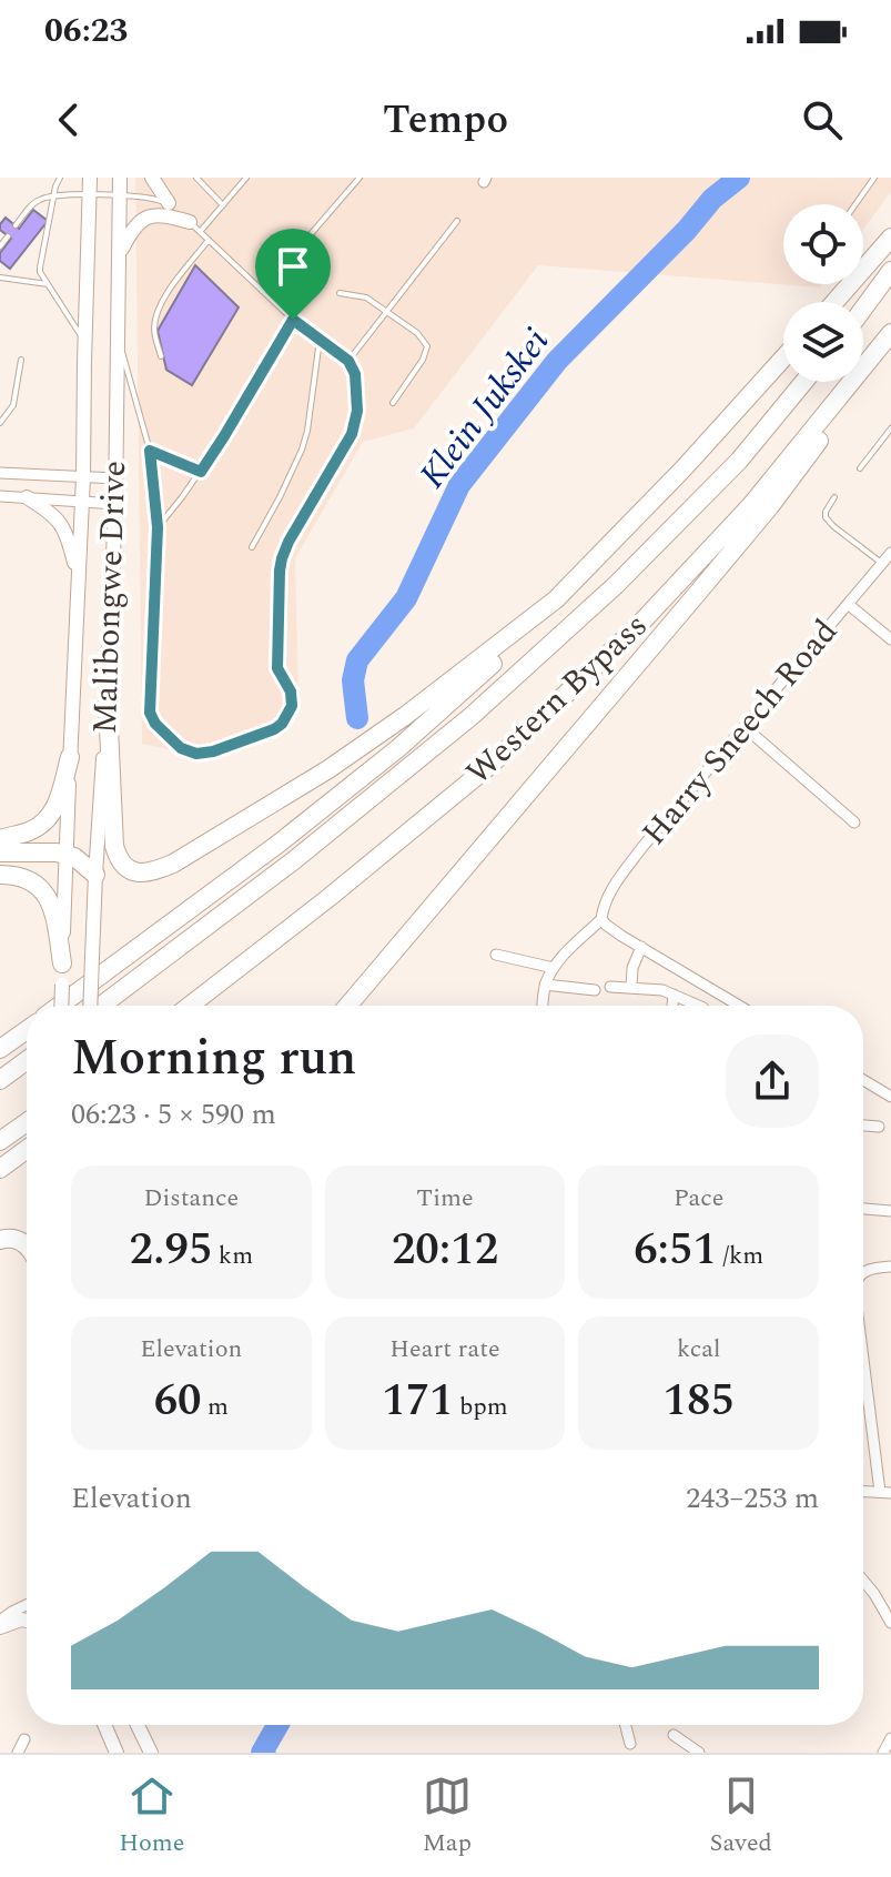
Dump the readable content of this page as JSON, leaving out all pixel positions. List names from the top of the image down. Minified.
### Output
{"streets":{"highway":["Western Bypass"],"main road":["Malibongwe Drive"],"street":["Harry Sneech Road"]},"water":["Klein Jukskei"],"page":{"status":"06:23","header":"Tempo","heading":["Morning run","06:23 · 5 × 590 m"],"stats":[["Distance","2.95 km"],["Time","20:12"],["Pace","6:51 /km"],["Elevation","60 m"],["Heart rate","171 bpm"],["kcal","185"]],"chart":["Elevation","243–253 m"],"tabs":["Home","Map","Saved"]}}
